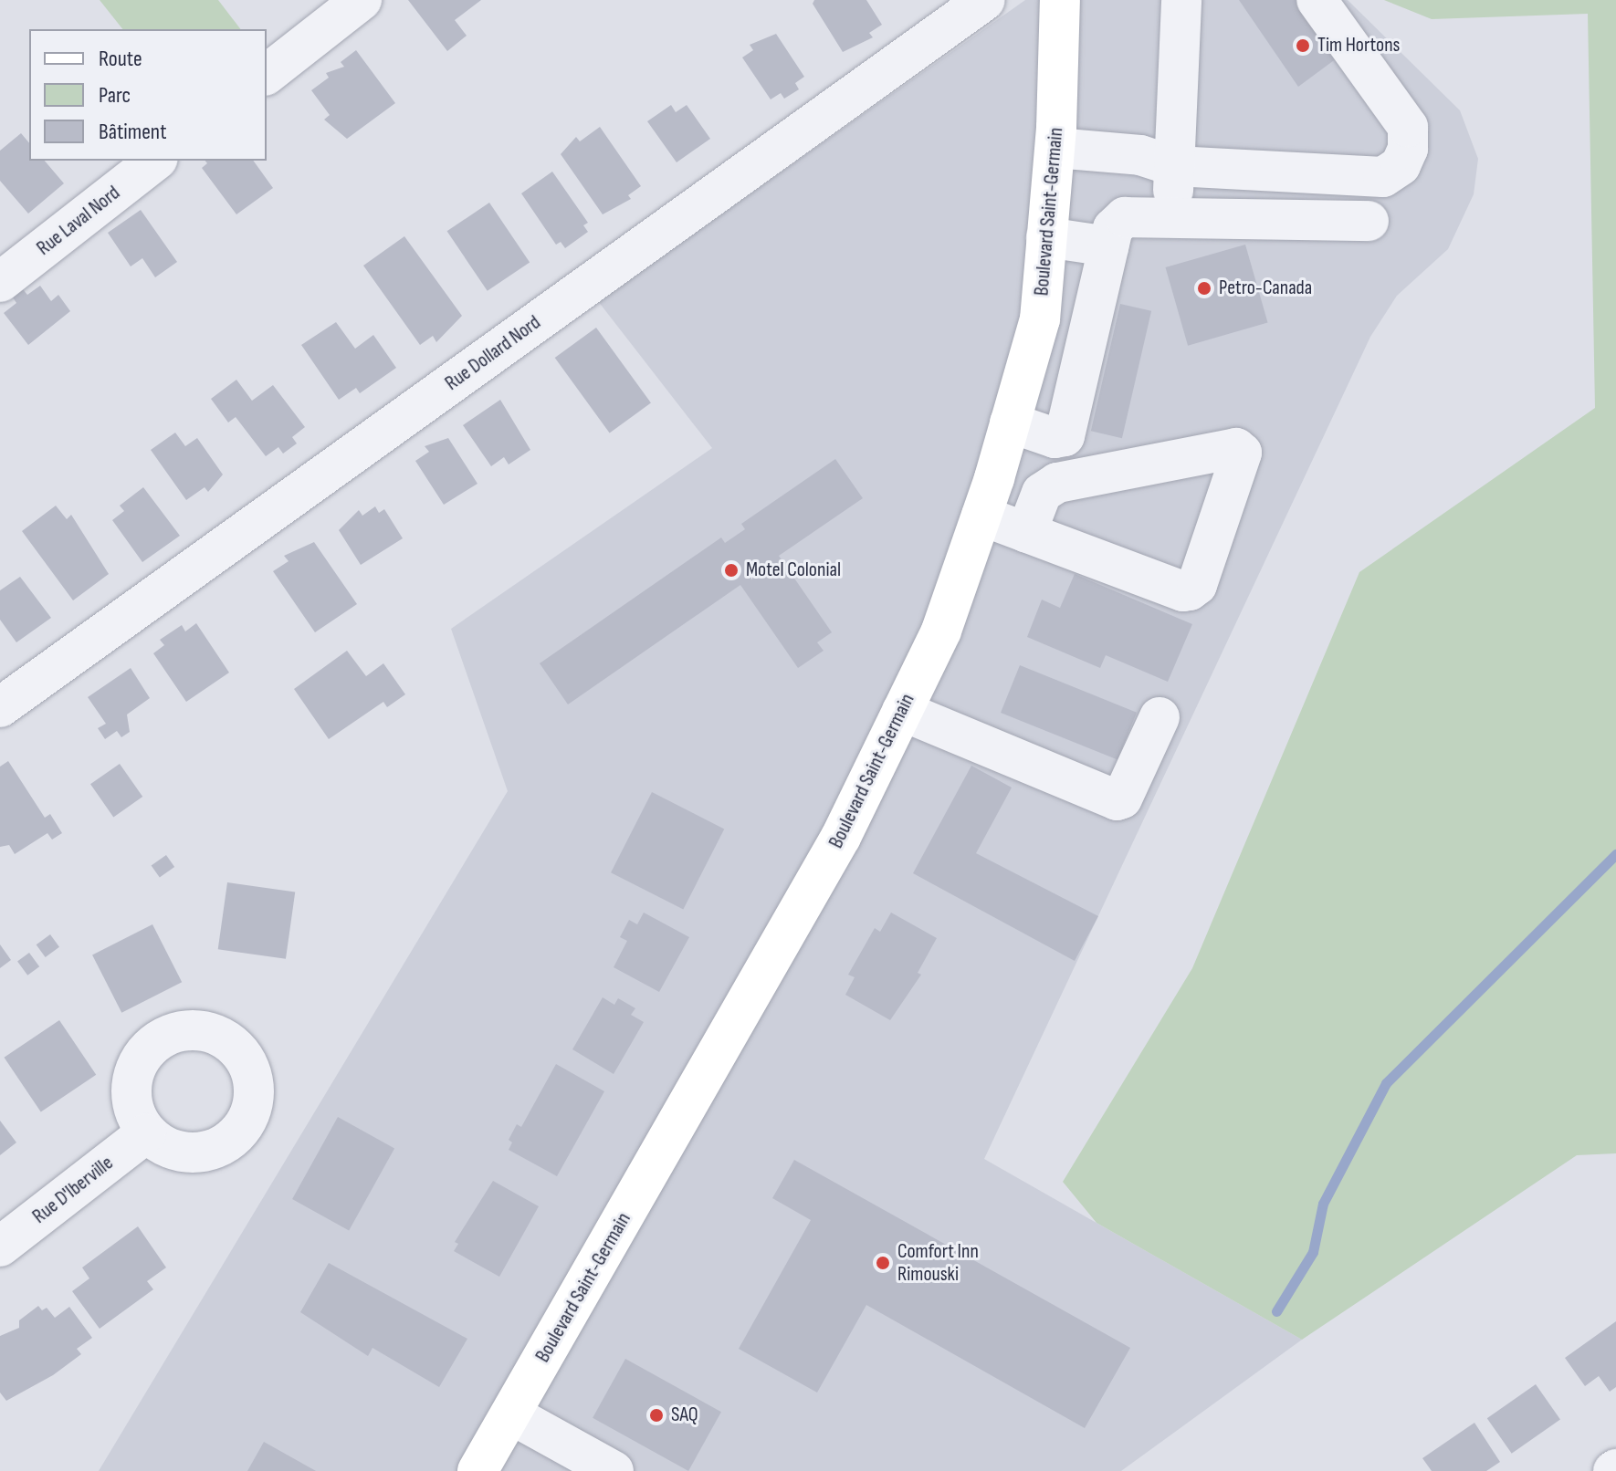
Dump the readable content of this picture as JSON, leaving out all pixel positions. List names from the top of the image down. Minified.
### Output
{"streets":{"main road":["Boulevard Saint-Germain"],"street":["Rue Laval Nord","Rue Dollard Nord","Rue D'Iberville"]},"places":["Tim Hortons","Petro-Canada","Motel Colonial","Comfort Inn Rimouski","SAQ"],"legend":["Route","Parc","Bâtiment"]}
